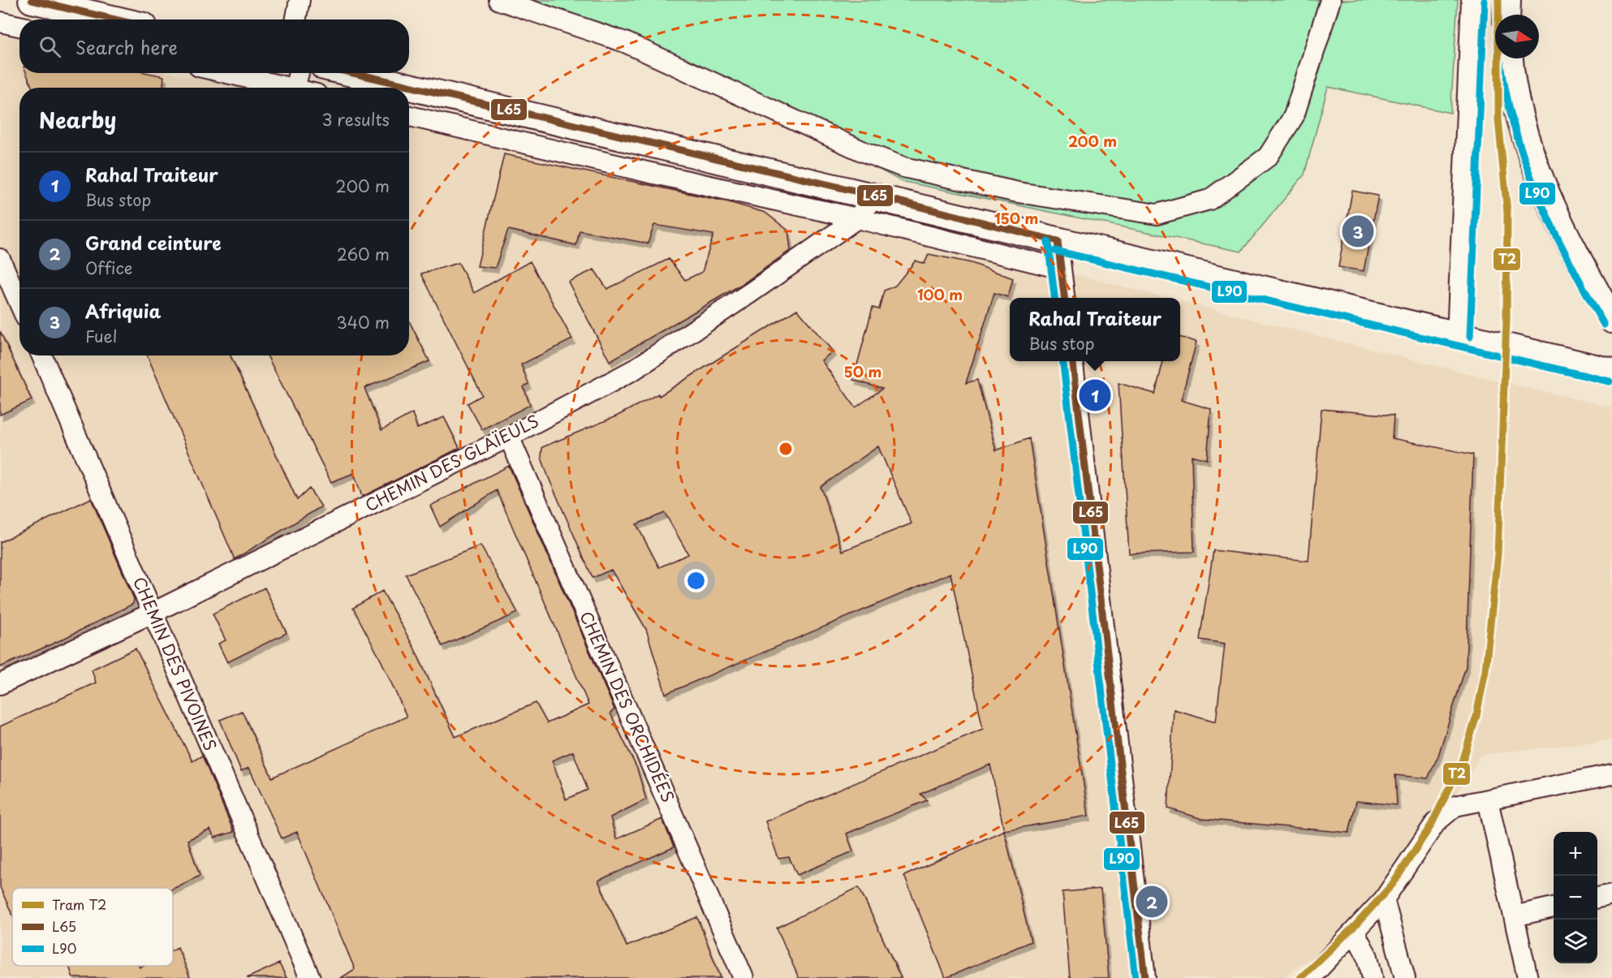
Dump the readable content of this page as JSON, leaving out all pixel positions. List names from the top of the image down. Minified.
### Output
{"streets":{"street":["CHEMIN DES GLAÏEULS","CHEMIN DES PIVOINES","CHEMIN DES ORCHIDÉES"]},"crossings":[["CHEMIN DES GLAÏEULS","CHEMIN DES PIVOINES"],["CHEMIN DES GLAÏEULS","CHEMIN DES ORCHIDÉES"]],"lines":["tram line T2","transit line L65","transit line L90"],"legend":["Tram T2","L65","L90"],"north":"right","page":{"search":"Search here","heading":["Nearby","3 results"],"list":[{"mark":"1","name":"Rahal Traiteur","note":"Bus stop","value":"200 m"},{"mark":"2","name":"Grand ceinture","note":"Office","value":"260 m"},{"mark":"3","name":"Afriquia","note":"Fuel","value":"340 m"}],"pins":["3","1","2"],"popup":["Rahal Traiteur","Bus stop"],"map_buttons":["+","−"]},"rings":["200 m","150 m","100 m","50 m"]}
